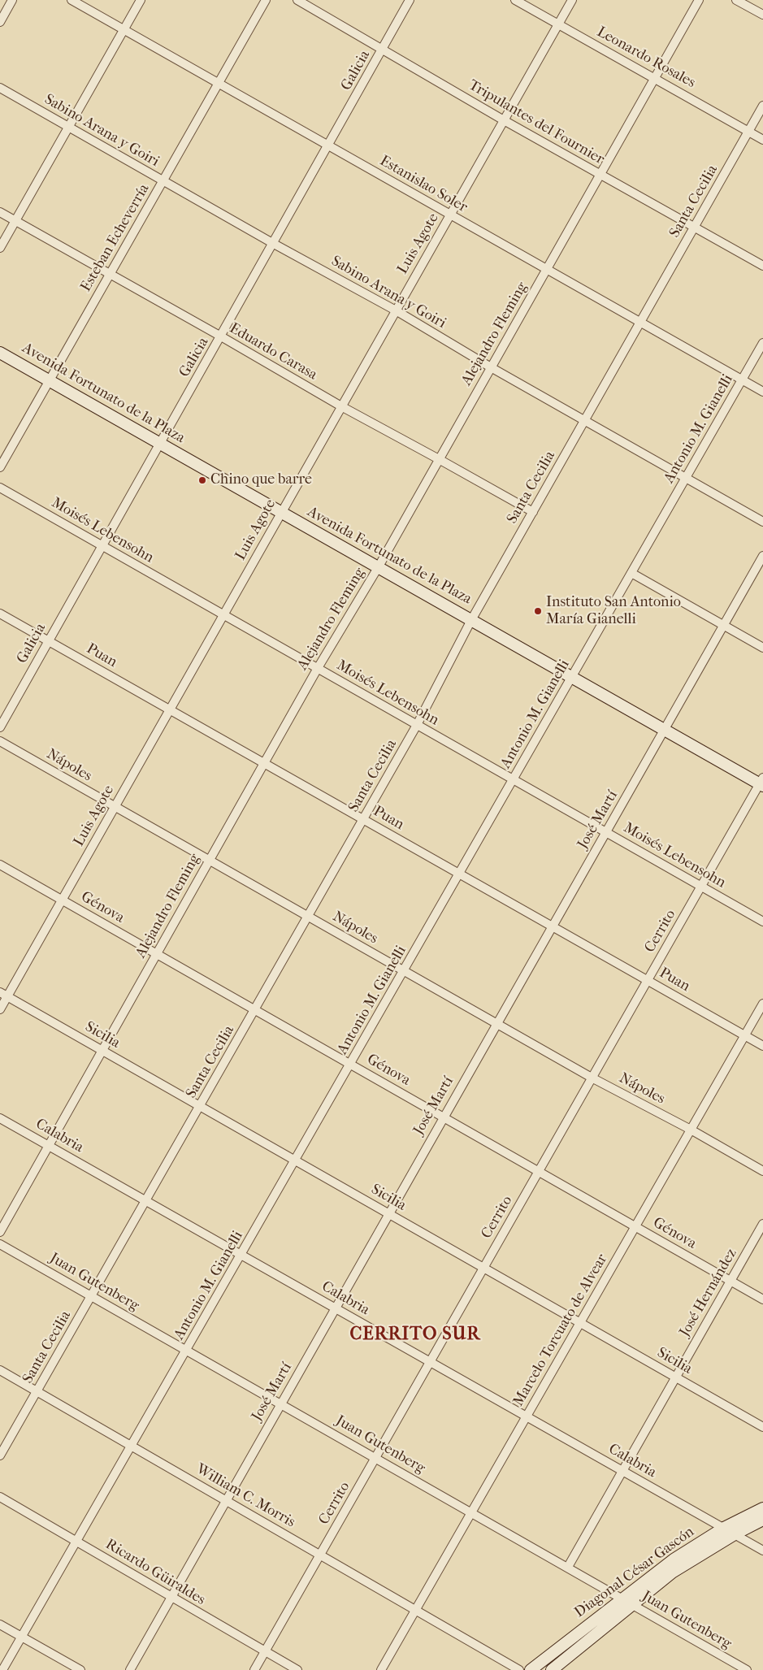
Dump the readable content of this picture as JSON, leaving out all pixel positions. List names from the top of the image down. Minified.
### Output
{"streets":{"main road":["Avenida Fortunato de la Plaza","Diagonal César Gascón"],"street":["Leonardo Rosales","Galicia","Tripulantes del Fournier","Sabino Arana y Goiri","Estanislao Soler","Santa Cecilia","Esteban Echeverría","Luis Agote","Alejandro Fleming","Eduardo Carasa","Antonio M. Gianelli","Moisés Lebensohn","Puan","Nápoles","José Martí","Génova","Cerrito","Sicilia","Calabria","Juan Gutenberg","José Hernández","Marcelo Torcuato de Alvear","William C. Morris","Ricardo Güiraldes"]},"crossings":[["Leonardo Rosales","Santa Cecilia"],["Leonardo Rosales","Luis Agote"],["Leonardo Rosales","Alejandro Fleming"],["Galicia","Tripulantes del Fournier"],["Galicia","Sabino Arana y Goiri"],["Galicia","Estanislao Soler"],["Galicia","Eduardo Carasa"],["Galicia","Avenida Fortunato de la Plaza"],["Galicia","Moisés Lebensohn"],["Galicia","Puan"],["Tripulantes del Fournier","Santa Cecilia"],["Tripulantes del Fournier","Luis Agote"],["Tripulantes del Fournier","Alejandro Fleming"],["Sabino Arana y Goiri","Santa Cecilia"],["Sabino Arana y Goiri","Esteban Echeverría"],["Sabino Arana y Goiri","Luis Agote"],["Sabino Arana y Goiri","Alejandro Fleming"],["Sabino Arana y Goiri","Antonio M. Gianelli"],["Estanislao Soler","Santa Cecilia"],["Estanislao Soler","Esteban Echeverría"],["Estanislao Soler","Luis Agote"],["Estanislao Soler","Alejandro Fleming"],["Estanislao Soler","Antonio M. Gianelli"],["Santa Cecilia","Eduardo Carasa"],["Santa Cecilia","Avenida Fortunato de la Plaza"],["Santa Cecilia","Moisés Lebensohn"],["Santa Cecilia","Puan"],["Santa Cecilia","Nápoles"],["Santa Cecilia","Génova"],["Santa Cecilia","Sicilia"],["Santa Cecilia","Calabria"],["Santa Cecilia","Juan Gutenberg"],["Santa Cecilia","William C. Morris"],["Esteban Echeverría","Eduardo Carasa"],["Esteban Echeverría","Avenida Fortunato de la Plaza"],["Luis Agote","Eduardo Carasa"],["Luis Agote","Avenida Fortunato de la Plaza"],["Luis Agote","Moisés Lebensohn"],["Luis Agote","Puan"],["Luis Agote","Nápoles"],["Luis Agote","Génova"],["Luis Agote","Sicilia"],["Alejandro Fleming","Eduardo Carasa"],["Alejandro Fleming","Avenida Fortunato de la Plaza"],["Alejandro Fleming","Moisés Lebensohn"],["Alejandro Fleming","Puan"],["Alejandro Fleming","Nápoles"],["Alejandro Fleming","Génova"],["Alejandro Fleming","Sicilia"],["Alejandro Fleming","Calabria"],["Avenida Fortunato de la Plaza","Antonio M. Gianelli"],["Avenida Fortunato de la Plaza","José Martí"],["Avenida Fortunato de la Plaza","Cerrito"],["Antonio M. Gianelli","Moisés Lebensohn"],["Antonio M. Gianelli","Puan"],["Antonio M. Gianelli","Nápoles"],["Antonio M. Gianelli","Génova"],["Antonio M. Gianelli","Sicilia"],["Antonio M. Gianelli","Calabria"],["Antonio M. Gianelli","Juan Gutenberg"],["Antonio M. Gianelli","William C. Morris"],["Antonio M. Gianelli","Ricardo Güiraldes"],["Moisés Lebensohn","José Martí"],["Moisés Lebensohn","Cerrito"],["Puan","José Martí"],["Puan","Cerrito"],["Puan","Marcelo Torcuato de Alvear"],["Nápoles","José Martí"],["Nápoles","Cerrito"],["Nápoles","Marcelo Torcuato de Alvear"],["José Martí","Génova"],["José Martí","Sicilia"],["José Martí","Calabria"],["José Martí","Juan Gutenberg"],["José Martí","William C. Morris"],["José Martí","Ricardo Güiraldes"],["Génova","Cerrito"],["Génova","José Hernández"],["Génova","Marcelo Torcuato de Alvear"],["Cerrito","Sicilia"],["Cerrito","Calabria"],["Cerrito","Juan Gutenberg"],["Cerrito","William C. Morris"],["Cerrito","Ricardo Güiraldes"],["Sicilia","José Hernández"],["Sicilia","Marcelo Torcuato de Alvear"],["Calabria","José Hernández"],["Calabria","Marcelo Torcuato de Alvear"],["Calabria","Diagonal César Gascón"],["Juan Gutenberg","José Hernández"],["Juan Gutenberg","Marcelo Torcuato de Alvear"],["Juan Gutenberg","Diagonal César Gascón"],["Marcelo Torcuato de Alvear","William C. Morris"]],"districts":["CERRITO SUR"],"places":["Chino que barre","Instituto San Antonio María Gianelli"]}
